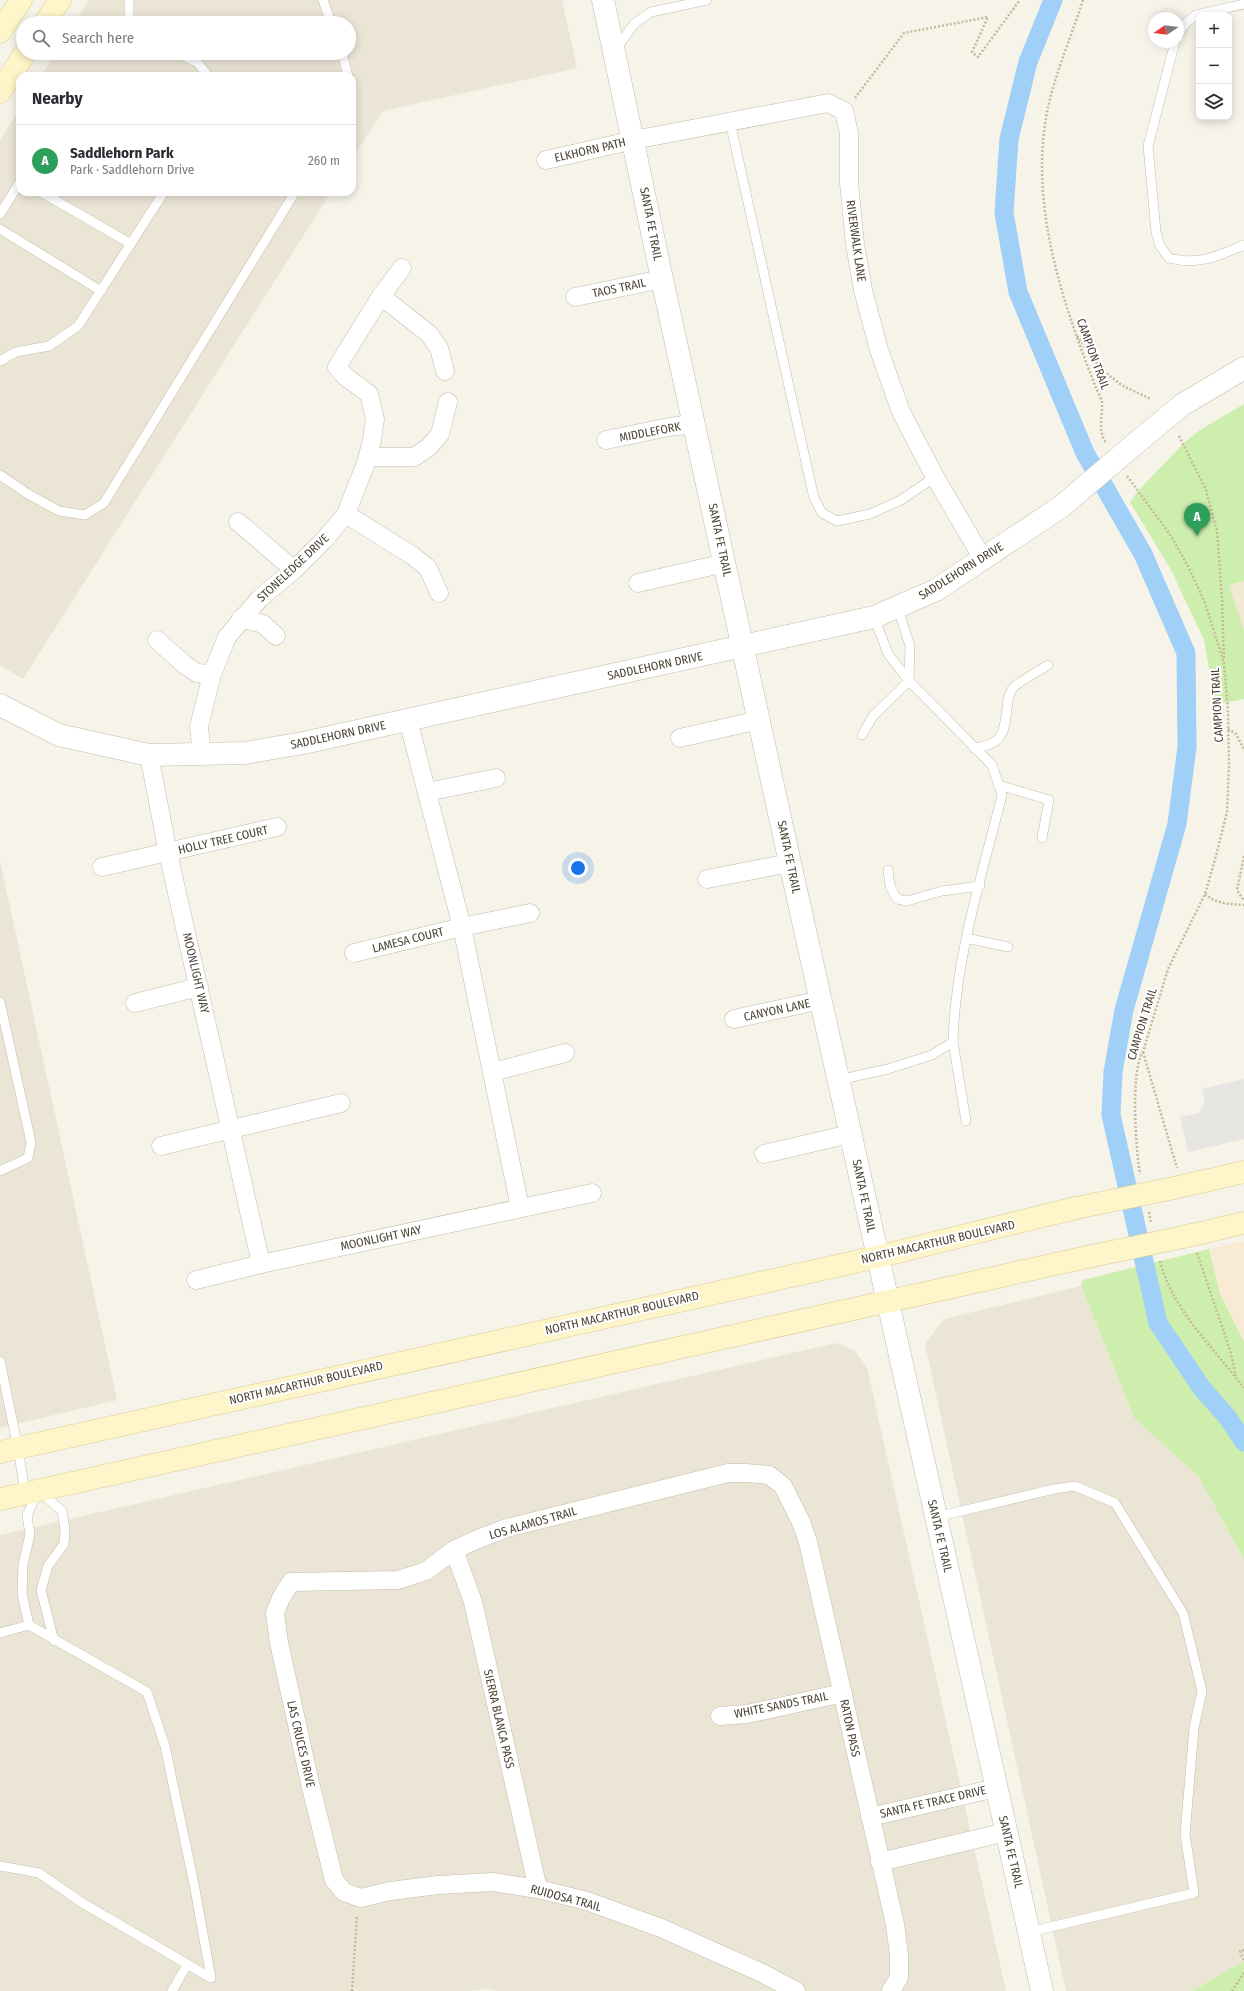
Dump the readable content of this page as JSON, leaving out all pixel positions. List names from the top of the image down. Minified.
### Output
{"streets":{"main road":["NORTH MACARTHUR BOULEVARD"],"street":["ELKHORN PATH","SANTA FE TRAIL","RIVERWALK LANE","TAOS TRAIL","MIDDLEFORK","STONELEDGE DRIVE","SADDLEHORN DRIVE","HOLLY TREE COURT","LAMESA COURT","MOONLIGHT WAY","CANYON LANE","LOS ALAMOS TRAIL","WHITE SANDS TRAIL","SIERRA BLANCA PASS","RATON PASS","LAS CRUCES DRIVE","SANTA FE TRACE DRIVE","RUIDOSA TRAIL"],"path":["CAMPION TRAIL"]},"crossings":[["ELKHORN PATH","SANTA FE TRAIL"],["SANTA FE TRAIL","TAOS TRAIL"],["SANTA FE TRAIL","MIDDLEFORK"],["SANTA FE TRAIL","SADDLEHORN DRIVE"],["SANTA FE TRAIL","CANYON LANE"],["SANTA FE TRAIL","NORTH MACARTHUR BOULEVARD"],["SANTA FE TRAIL","SANTA FE TRACE DRIVE"],["RIVERWALK LANE","SADDLEHORN DRIVE"],["STONELEDGE DRIVE","SADDLEHORN DRIVE"],["SADDLEHORN DRIVE","MOONLIGHT WAY"],["HOLLY TREE COURT","MOONLIGHT WAY"],["LOS ALAMOS TRAIL","SIERRA BLANCA PASS"],["LOS ALAMOS TRAIL","RATON PASS"],["LOS ALAMOS TRAIL","LAS CRUCES DRIVE"],["WHITE SANDS TRAIL","RATON PASS"],["SIERRA BLANCA PASS","RUIDOSA TRAIL"],["RATON PASS","SANTA FE TRACE DRIVE"],["LAS CRUCES DRIVE","RUIDOSA TRAIL"]],"north":"left","page":{"map_buttons":["+","−"],"search":"Search here","heading":"Nearby","list":[{"mark":"A","name":"Saddlehorn Park","note":"Park · Saddlehorn Drive","value":"260 m"}],"pins":"A"}}
